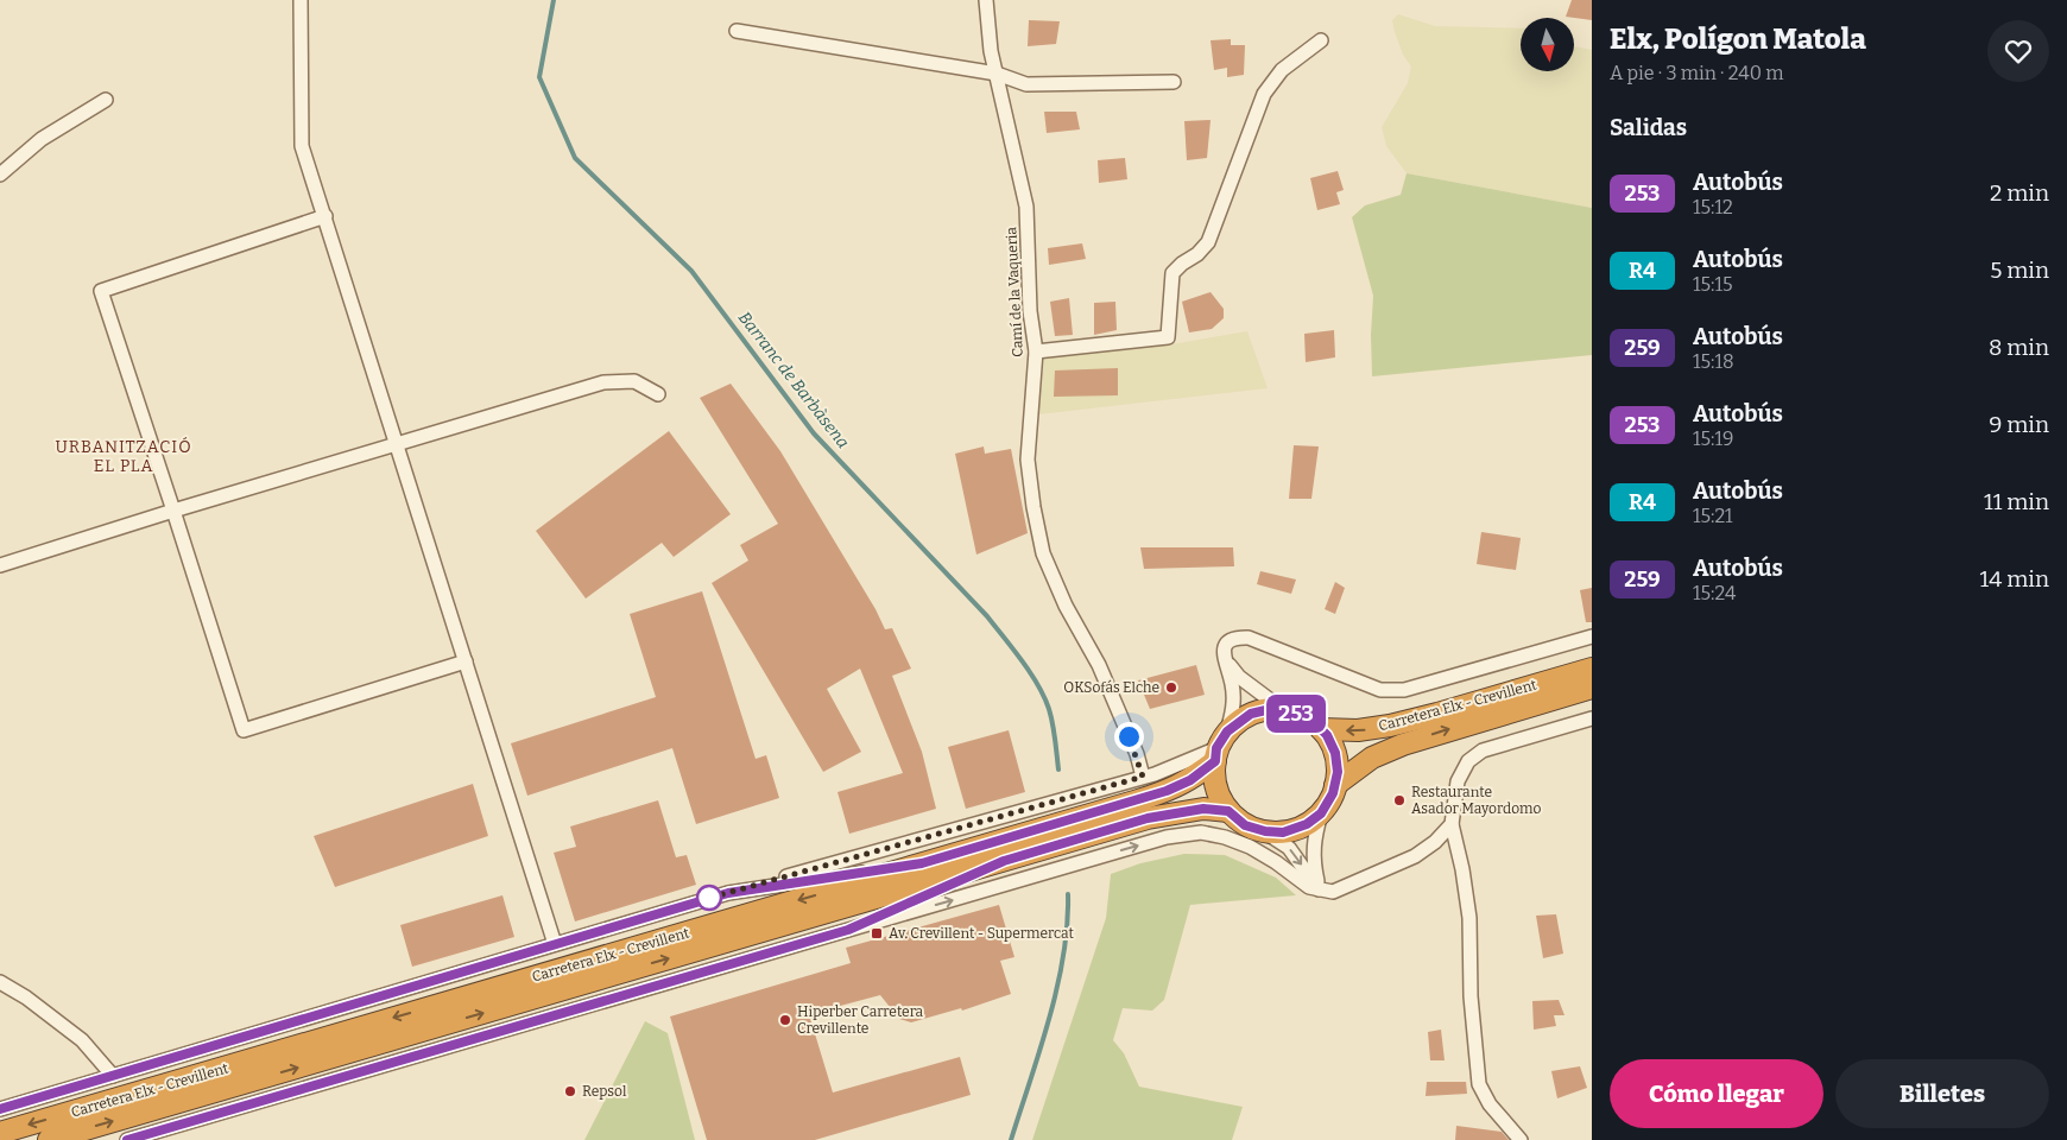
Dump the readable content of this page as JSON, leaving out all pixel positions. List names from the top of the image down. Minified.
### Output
{"streets":{"highway":["Carretera Elx - Crevillent"],"street":["Camí de la Vaqueria"]},"districts":["URBANITZACIÓ EL PLA"],"water":["Barranc de Barbàsena"],"places":{"other":["OKSofás Elche","Restaurante Asador Mayordomo","Hiperber Carretera Crevillente","Repsol"],"transit":["Av. Crevillent - Supermercat"]},"lines":["bus line 253"],"north":"bottom","page":{"on_map":"253","heading":[["Elx, Polígon Matola","A pie · 3 min · 240 m"],"Salidas"],"list":[{"mark":"253","name":"Autobús","note":"15:12","value":"2 min"},{"mark":"R4","name":"Autobús","note":"15:15","value":"5 min"},{"mark":"259","name":"Autobús","note":"15:18","value":"8 min"},{"mark":"253","name":"Autobús","note":"15:19","value":"9 min"},{"mark":"R4","name":"Autobús","note":"15:21","value":"11 min"},{"mark":"259","name":"Autobús","note":"15:24","value":"14 min"}],"buttons":["Cómo llegar","Billetes"]}}
